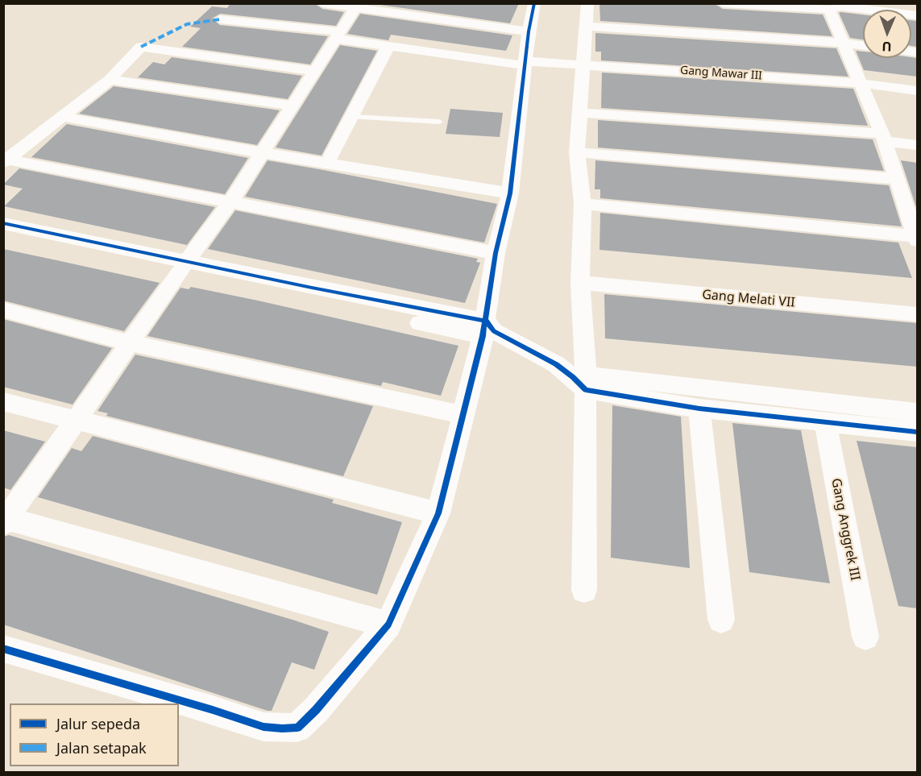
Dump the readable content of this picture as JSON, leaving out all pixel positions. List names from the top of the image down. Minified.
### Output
{"streets":{"street":["Gang Mawar III","Gang Melati VII","Gang Anggrek III"]},"legend":["Jalur sepeda","Jalan setapak"],"north":"bottom"}
